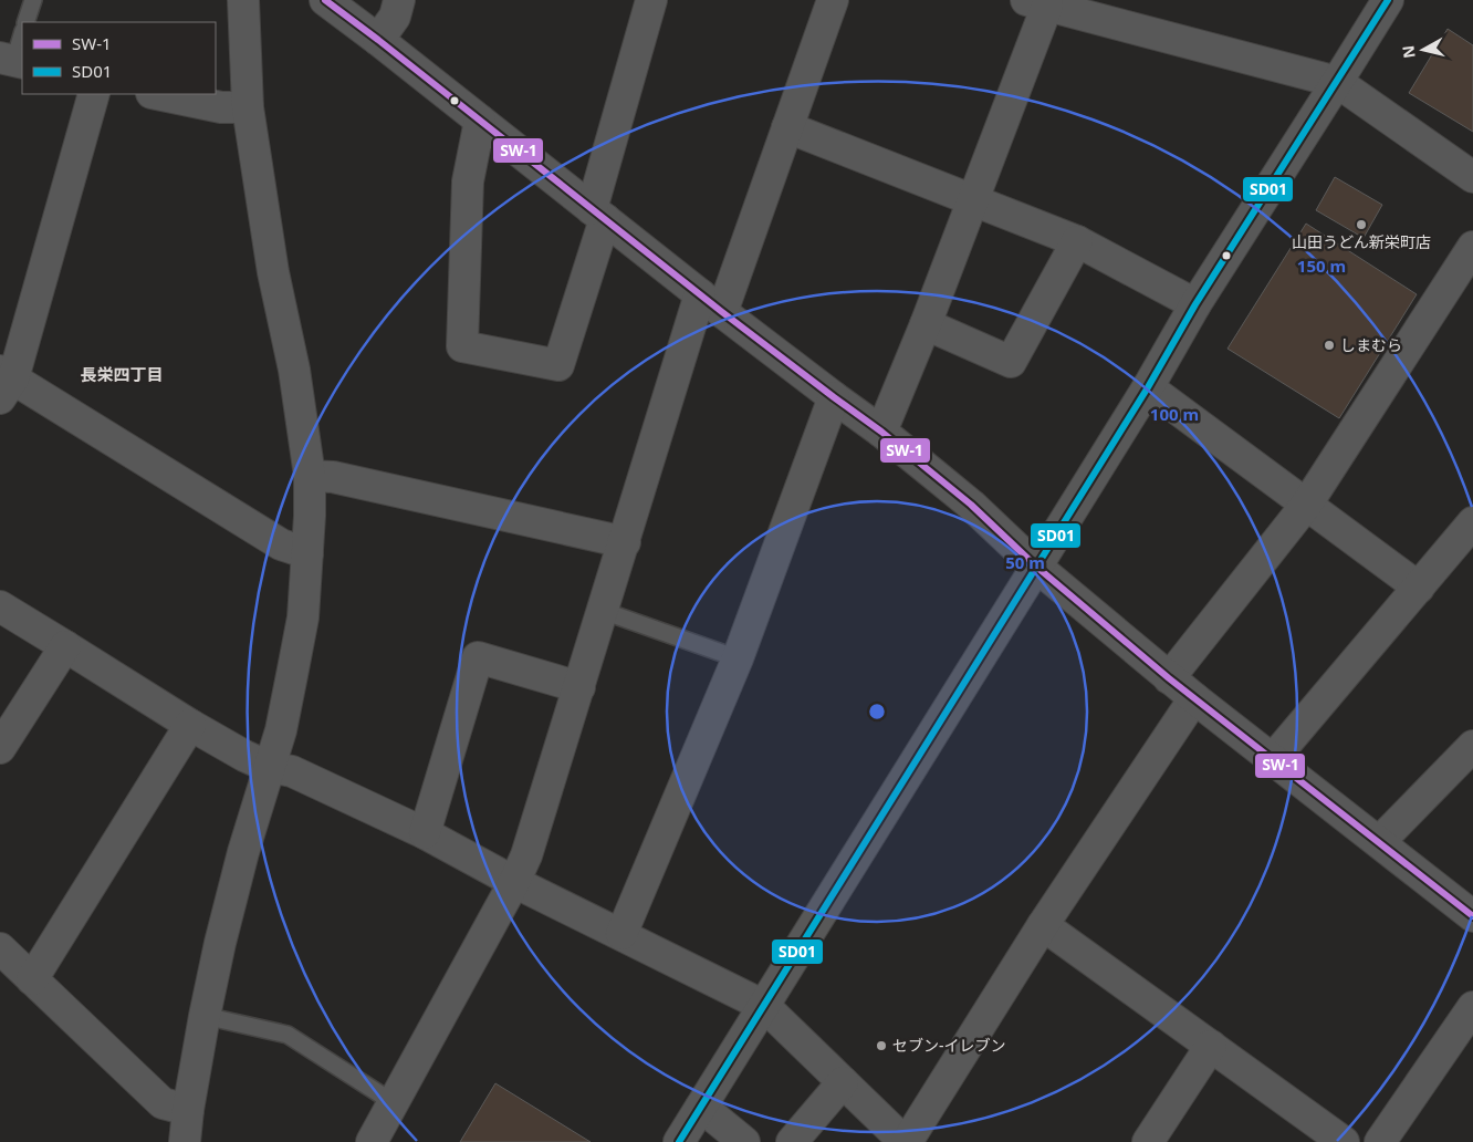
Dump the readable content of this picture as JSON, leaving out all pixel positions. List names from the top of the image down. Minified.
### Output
{"districts":["長栄四丁目"],"places":["山田うどん新栄町店","しまむら","セブン-イレブン"],"lines":["transit line SW-1","transit line SD01"],"legend":["SW-1","SD01"],"north":"left","rings":["150 m","100 m","50 m"]}
